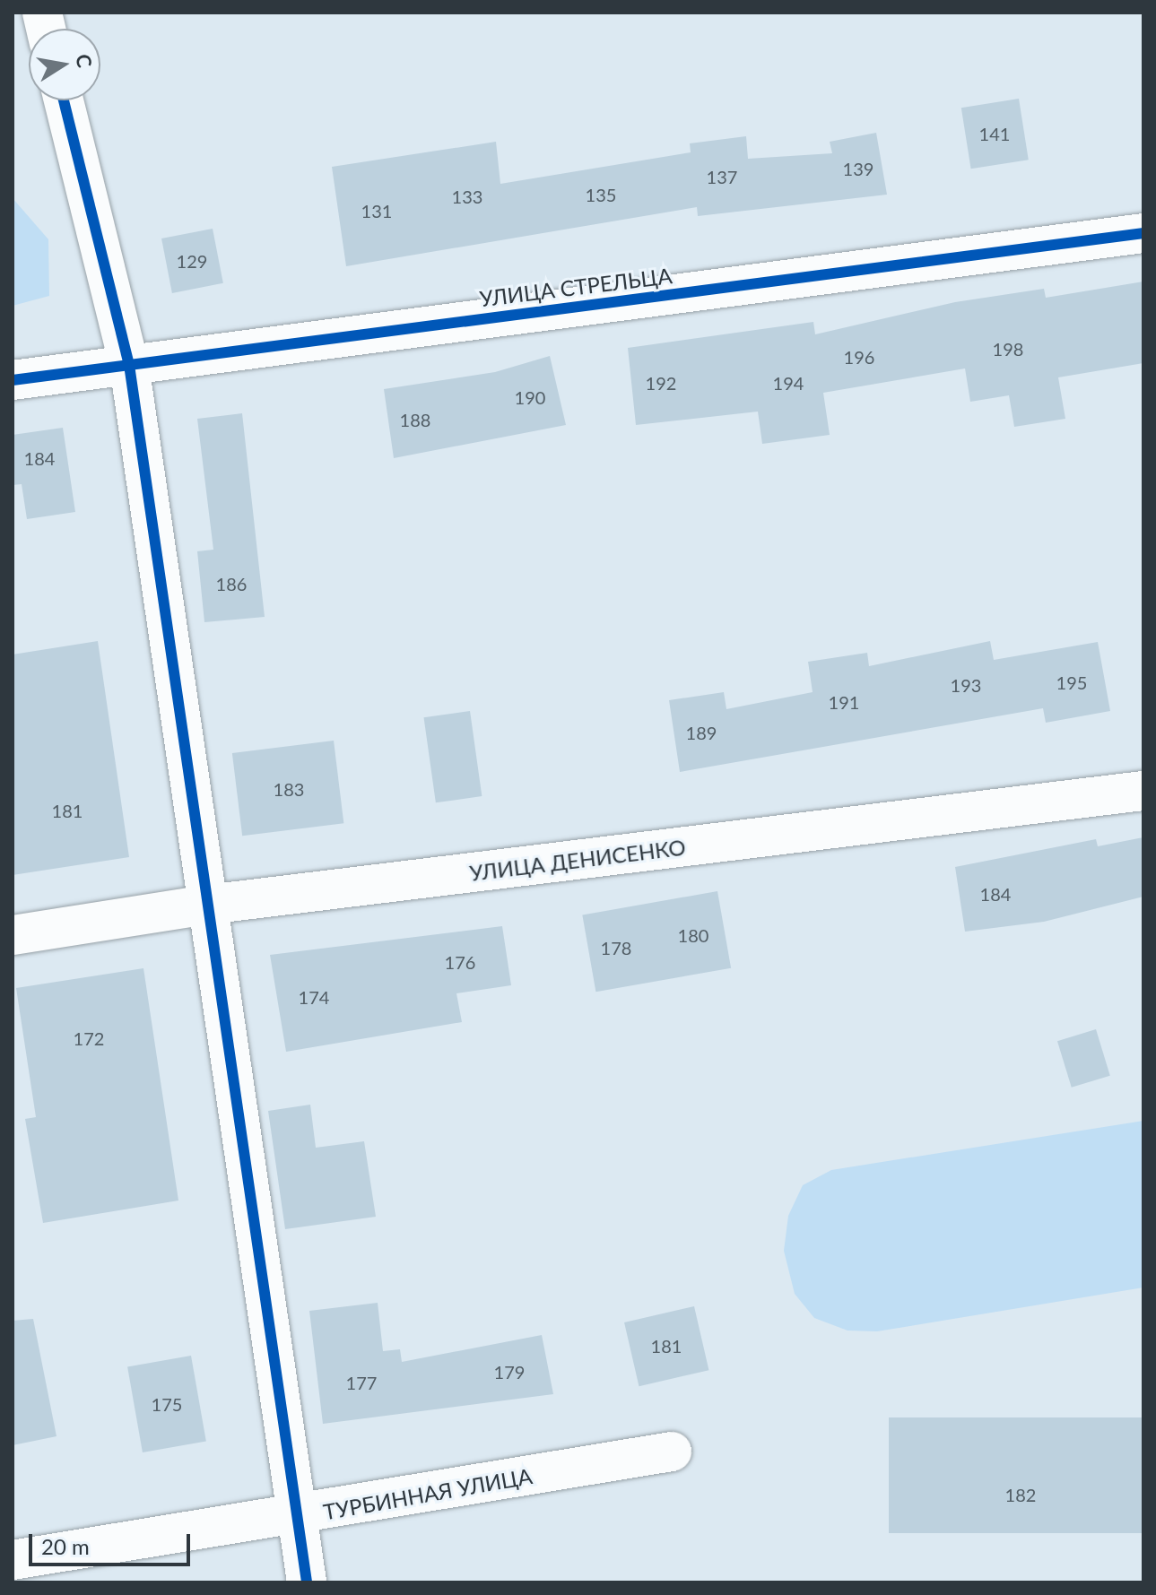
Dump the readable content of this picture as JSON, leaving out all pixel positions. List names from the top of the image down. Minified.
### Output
{"streets":{"street":["УЛИЦА СТРЕЛЬЦА","УЛИЦА ДЕНИСЕНКО","ТУРБИННАЯ УЛИЦА"]},"house_numbers":["141","139","137","135","133","131","129","198","196","192","194","190","188","184","186","195","193","191","189","183","181","184","180","178","176","174","172","181","179","177","175","182"],"scale_bar":"20 m","north":"right"}
